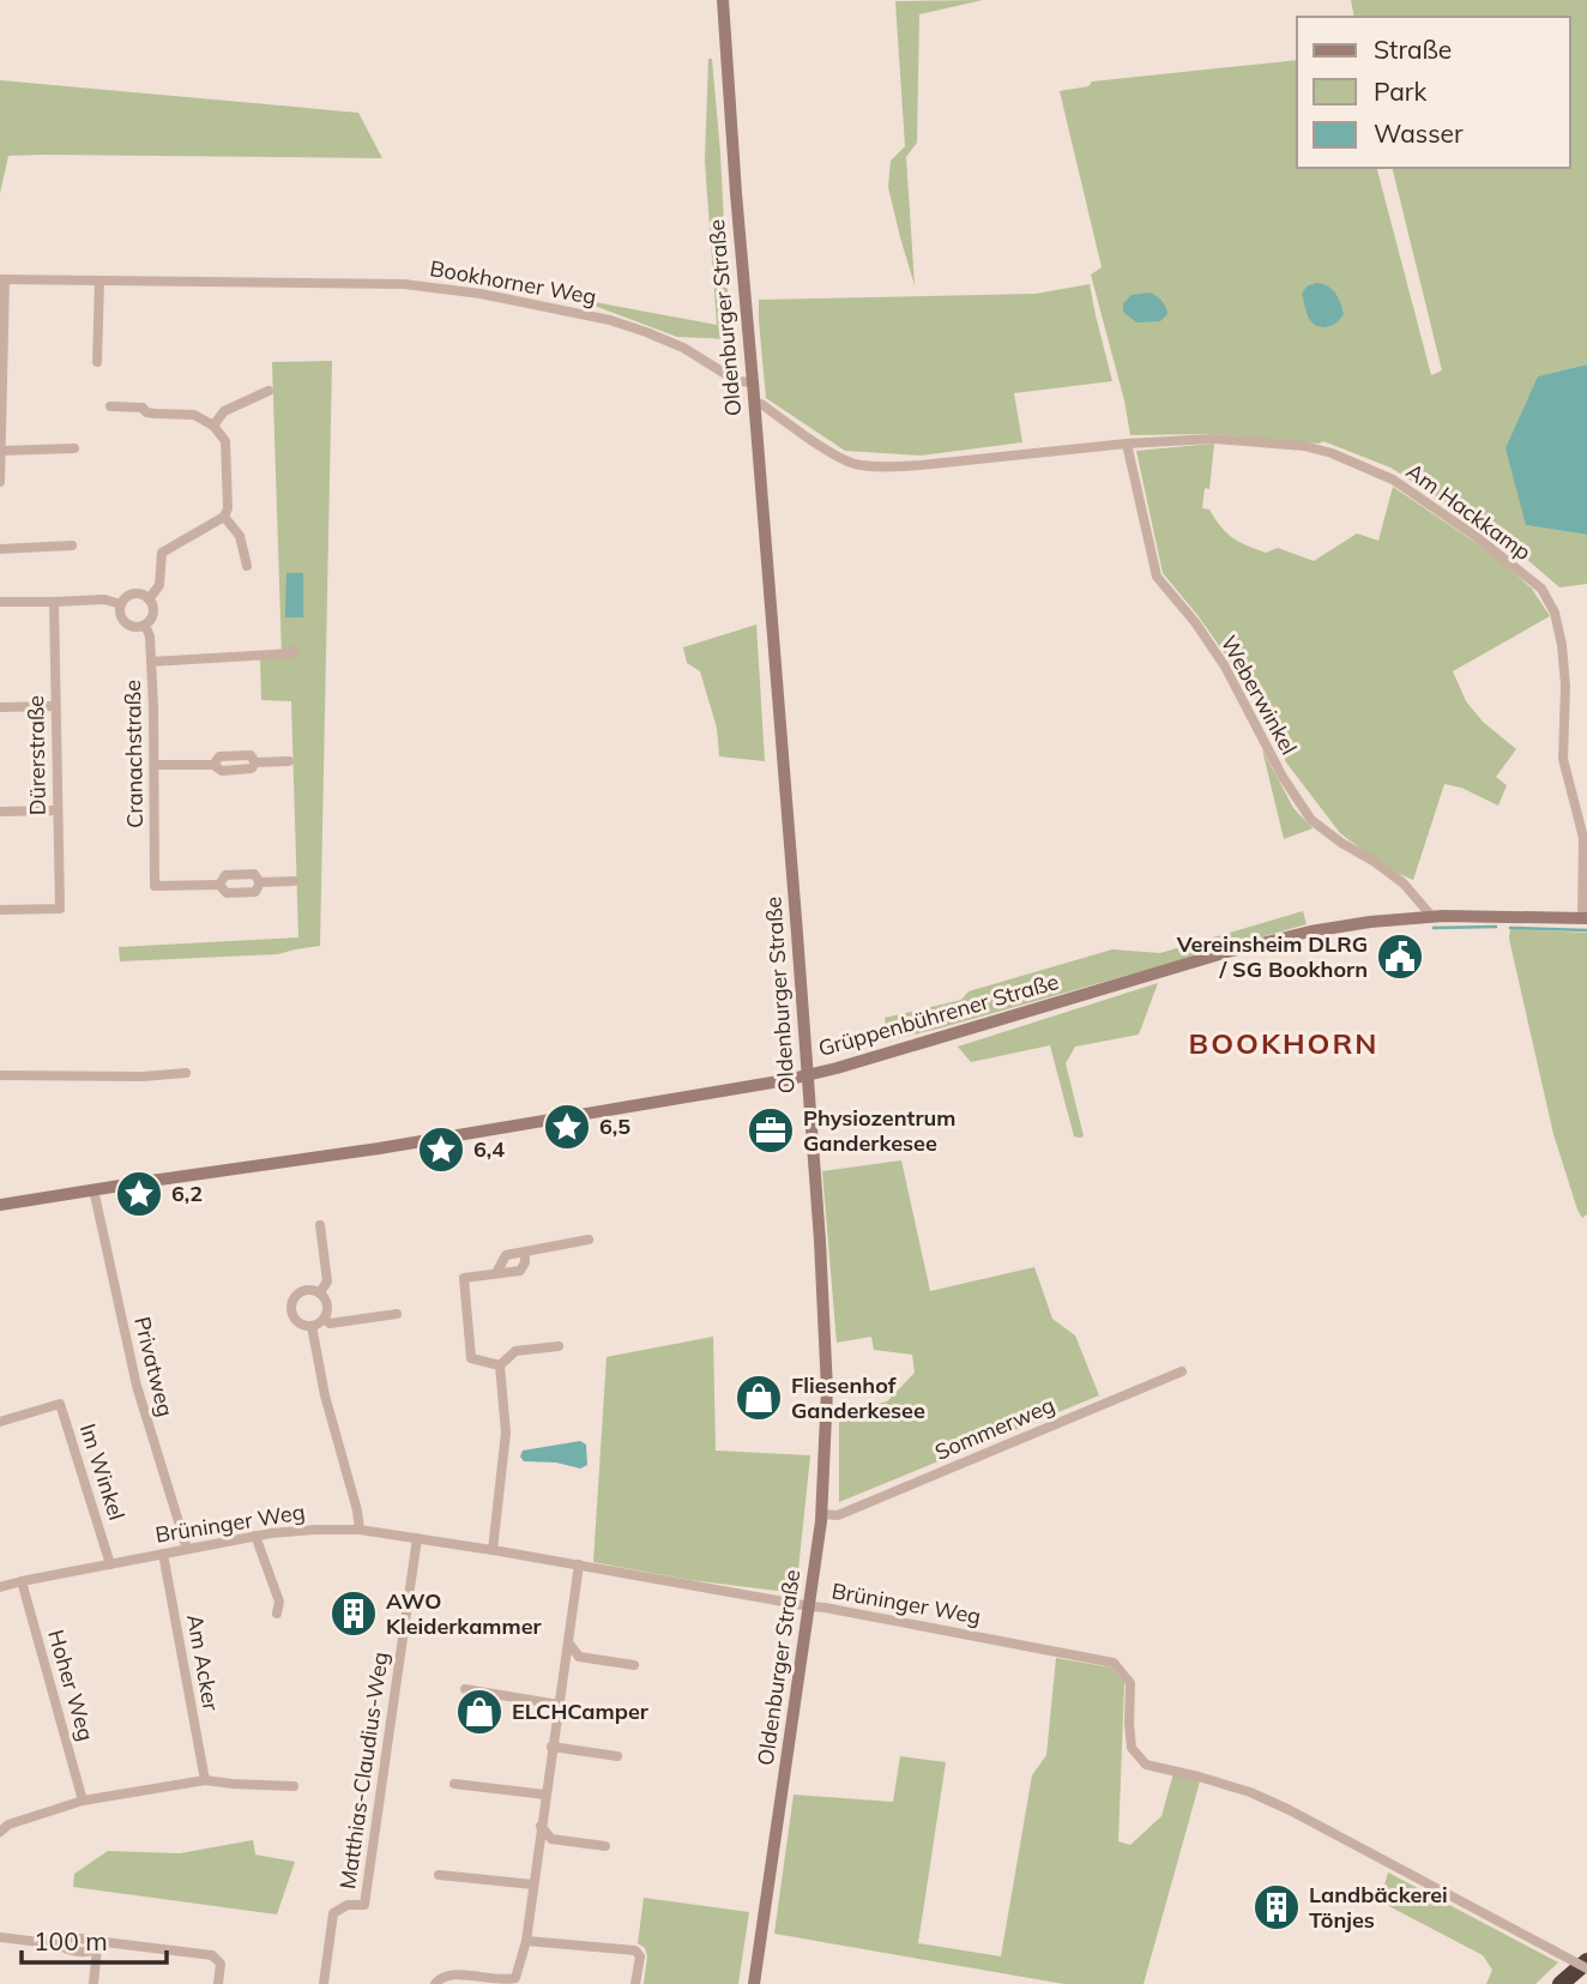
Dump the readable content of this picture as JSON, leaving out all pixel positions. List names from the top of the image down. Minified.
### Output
{"streets":{"street":["Bookhorner Weg","Oldenburger Straße","Am Hackkamp","Weberwinkel","Cranachstraße","Dürerstraße","Grüppenbührener Straße","Privatweg","Sommerweg","Im Winkel","Brüninger Weg","Am Acker","Hoher Weg","Matthias-Claudius-Weg"]},"crossings":[["Bookhorner Weg","Oldenburger Straße"],["Oldenburger Straße","Am Hackkamp"],["Oldenburger Straße","Grüppenbührener Straße"],["Oldenburger Straße","Sommerweg"],["Oldenburger Straße","Brüninger Weg"],["Am Hackkamp","Weberwinkel"],["Am Hackkamp","Grüppenbührener Straße"],["Weberwinkel","Grüppenbührener Straße"],["Grüppenbührener Straße","Privatweg"],["Privatweg","Brüninger Weg"],["Im Winkel","Brüninger Weg"],["Brüninger Weg","Am Acker"],["Brüninger Weg","Hoher Weg"],["Brüninger Weg","Matthias-Claudius-Weg"]],"districts":["BOOKHORN"],"places":{"public building":["Vereinsheim DLRG / SG Bookhorn"],"place":["6,5","6,4","6,2"],"office":["Physiozentrum Ganderkesee"],"shop":["Fliesenhof Ganderkesee","ELCHCamper"],"building":["AWO Kleiderkammer","Landbäckerei Tönjes"]},"legend":["Straße","Park","Wasser"],"scale_bar":"100 m"}
